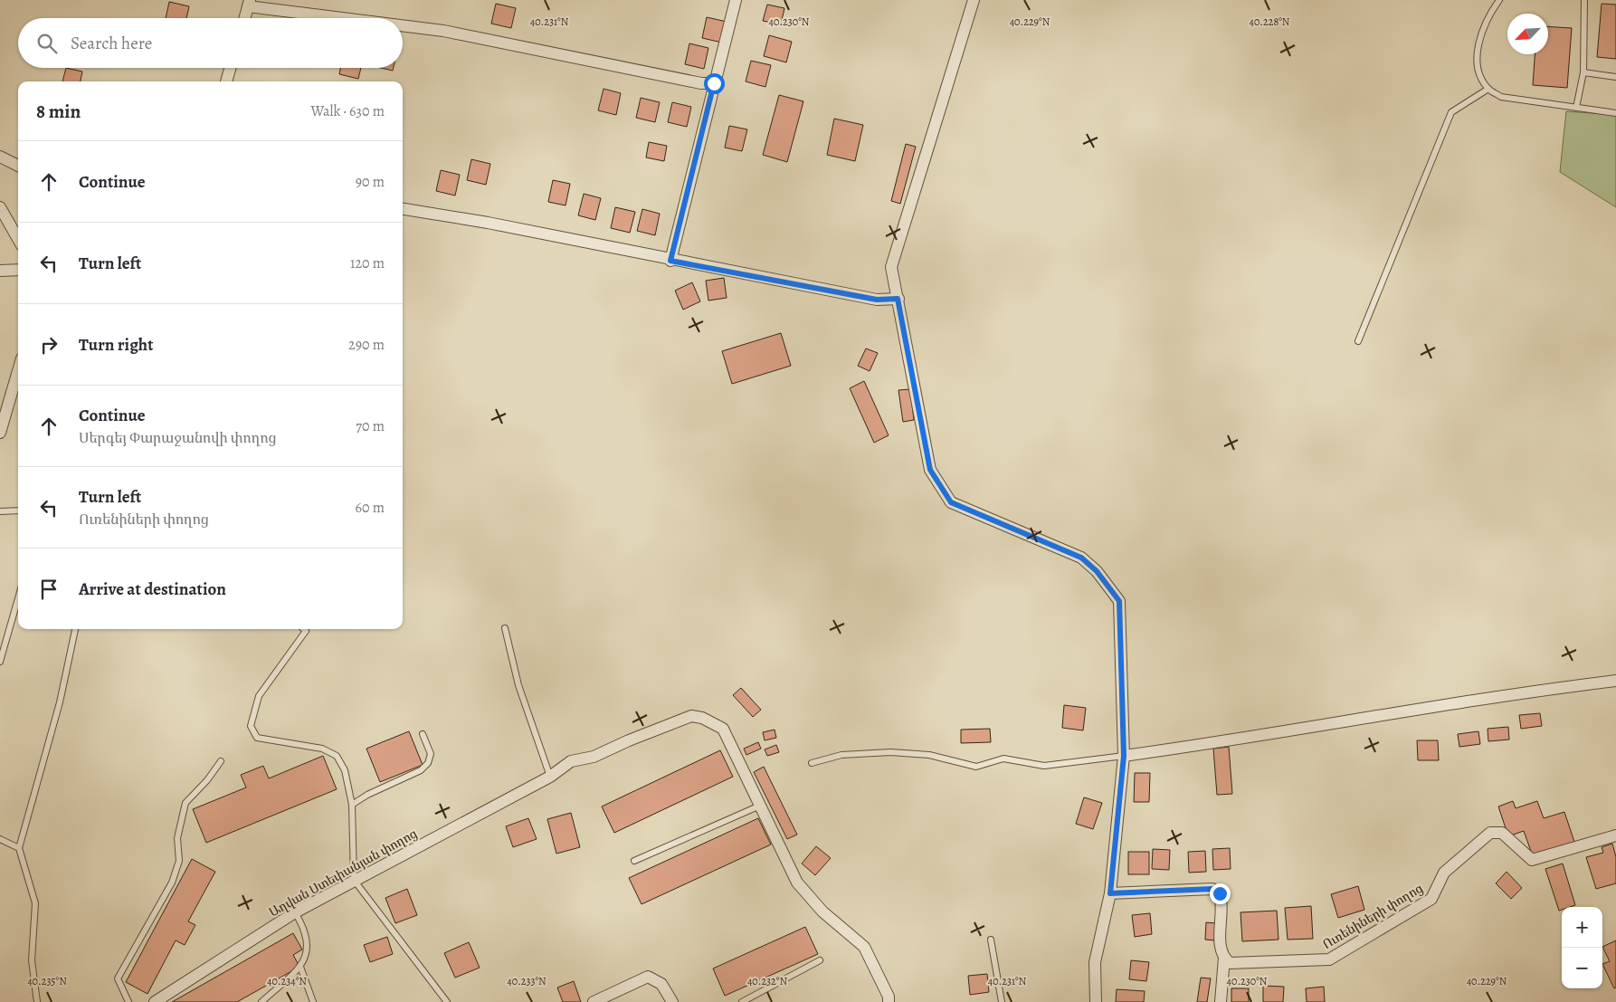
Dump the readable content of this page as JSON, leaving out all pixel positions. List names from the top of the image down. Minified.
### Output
{"streets":{"street":["Աղվան Ստեփանյան փողոց","Ուռենիների փողոց"]},"north":"bottom left","page":{"search":"Search here","heading":["8 min","Walk · 630 m"],"list":[["Continue","90 m"],["Turn left","120 m"],["Turn right","290 m"],["Continue","Սերգեյ Փարաջանովի փողոց","70 m"],["Turn left","Ուռենիների փողոց","60 m"],"Arrive at destination"],"map_buttons":["+","−"]},"coordinates":["40.231°N","40.230°N","40.228°N","40.229°N","40.235°N","40.234°N","40.233°N","40.232°N"]}
